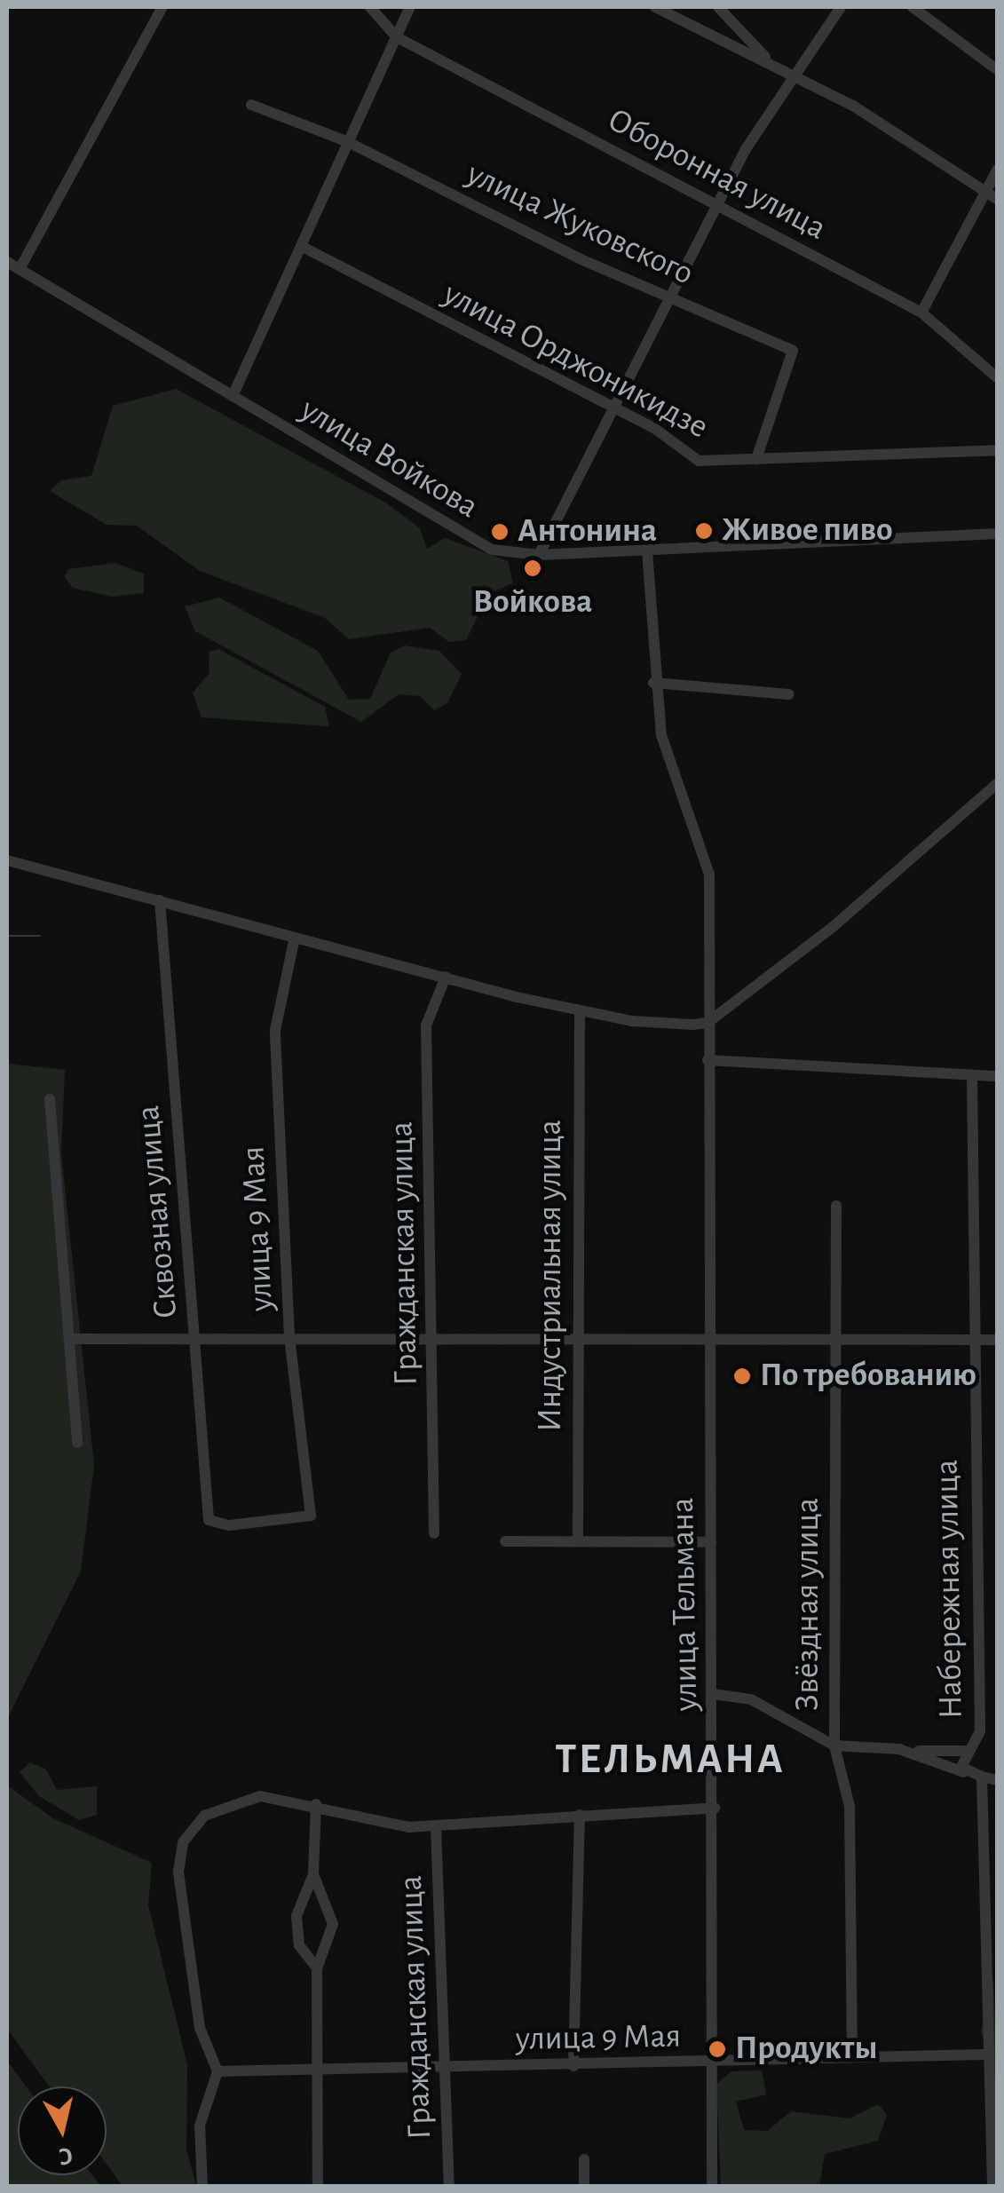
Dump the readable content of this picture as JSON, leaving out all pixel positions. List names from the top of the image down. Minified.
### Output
{"streets":{"street":["Оборонная улица","улица Жуковского","улица Орджоникидзе","улица Войкова","Сквозная улица","улица 9 Мая","Гражданская улица","Индустриальная улица","Набережная улица","улица Тельмана","Звёздная улица"]},"crossings":[["улица Жуковского","улица Орджоникидзе"],["улица Войкова","улица Тельмана"],["Сквозная улица","улица 9 Мая"],["улица 9 Мая","Гражданская улица"],["улица 9 Мая","улица Тельмана"],["улица 9 Мая","Звёздная улица"]],"districts":["ТЕЛЬМАНА"],"places":["Живое пиво","Антонина","Войкова","По требованию","Продукты"],"north":"bottom"}
